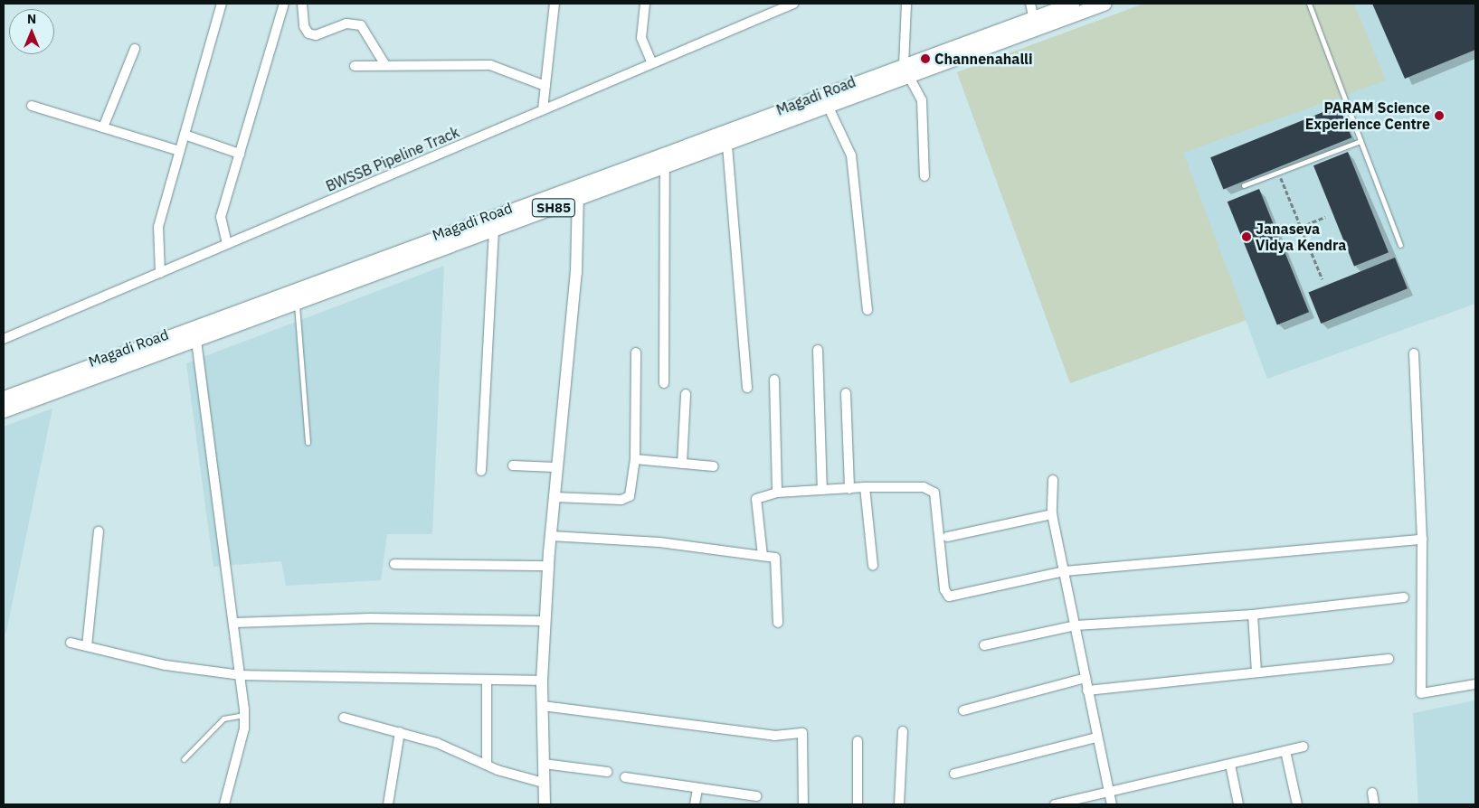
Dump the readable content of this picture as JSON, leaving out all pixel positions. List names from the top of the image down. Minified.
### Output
{"streets":{"main road":["Magadi Road","SH85"],"street":["BWSSB Pipeline Track"]},"places":["Channenahalli","PARAM Science Experience Centre","Janaseva Vidya Kendra"],"north":"top"}
